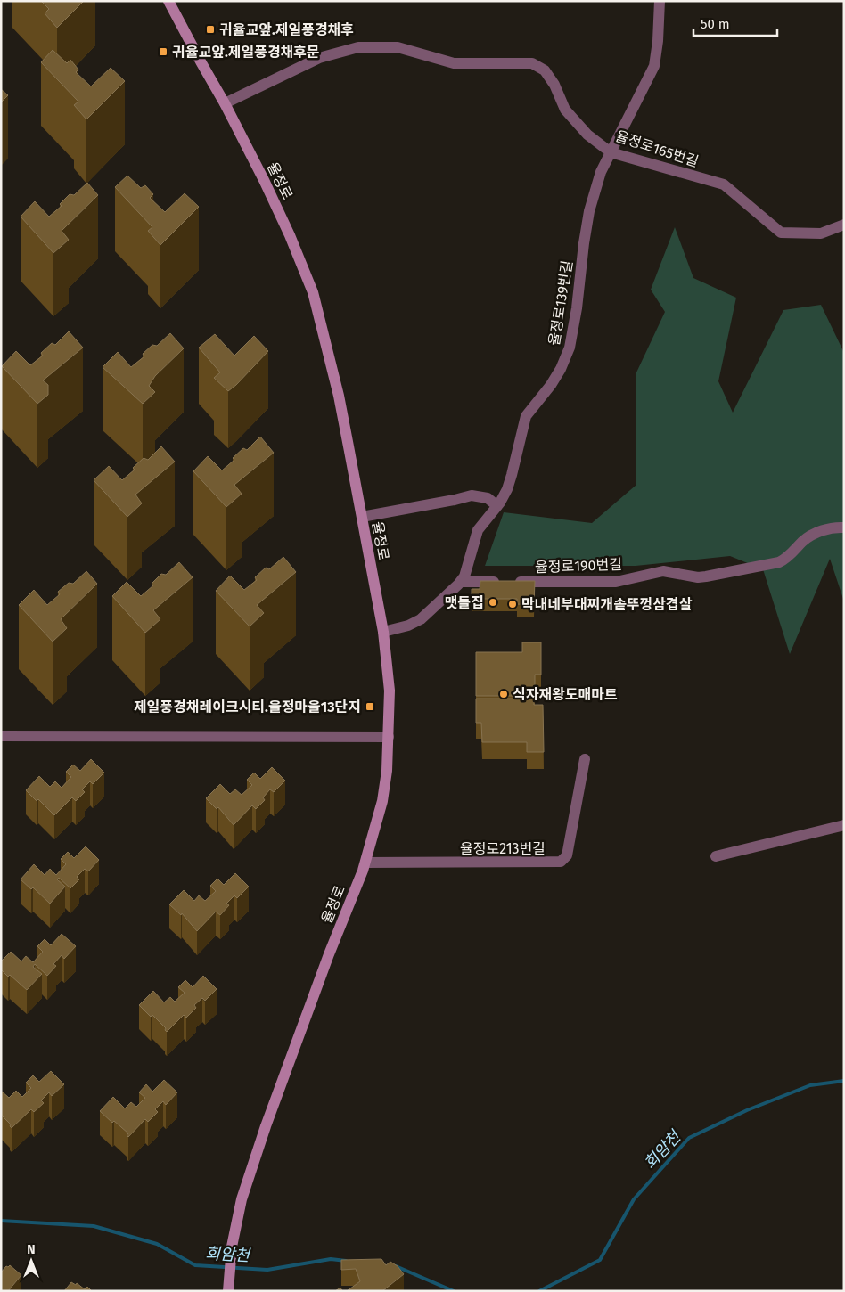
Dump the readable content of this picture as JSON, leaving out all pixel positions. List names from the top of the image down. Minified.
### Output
{"streets":{"main road":["율정로"],"street":["율정로165번길","율정로139번길","율정로190번길","율정로213번길"]},"crossings":[["율정로165번길","율정로"],["율정로165번길","율정로139번길"],["율정로","율정로139번길"],["율정로","율정로213번길"],["율정로139번길","율정로190번길"]],"water":["회암천"],"places":{"transit":["귀율교앞.제일풍경채후","귀율교앞.제일풍경채후문","제일풍경채레이크시티.율정마을13단지"],"other":["맷돌집","막내네부대찌개솥뚜껑삼겹살","식자재왕도매마트"]},"scale_bar":"50 m","north":"top"}
